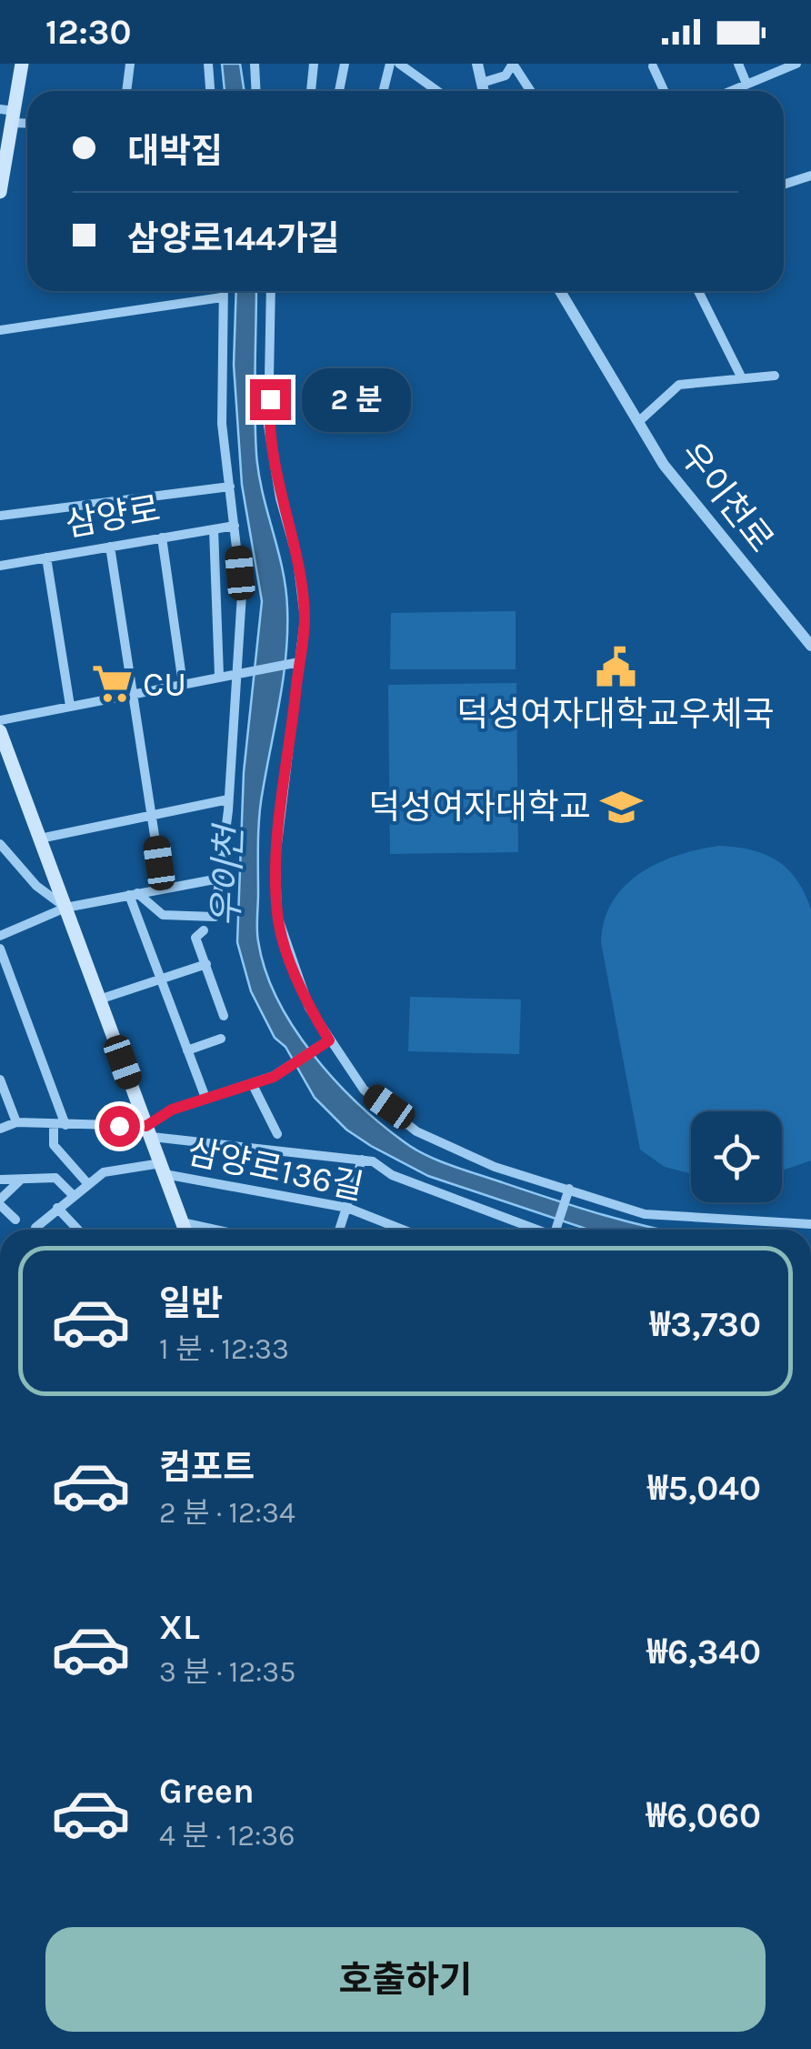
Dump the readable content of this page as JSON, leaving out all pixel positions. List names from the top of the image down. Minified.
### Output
{"streets":{"street":["우이천로","삼양로","삼양로136길"]},"water":["우이천"],"places":{"public building":["덕성여자대학교우체국"],"supermarket":["CU"],"school or university":["덕성여자대학교"]},"page":{"status":"12:30","banner":["대박집","삼양로144가길"],"bubble":"2 분","list":[{"name":"일반","note":"1 분 · 12:33","value":"₩3,730"},{"name":"컴포트","note":"2 분 · 12:34","value":"₩5,040"},{"name":"XL","note":"3 분 · 12:35","value":"₩6,340"},{"name":"Green","note":"4 분 · 12:36","value":"₩6,060"}],"buttons":"호출하기"}}
